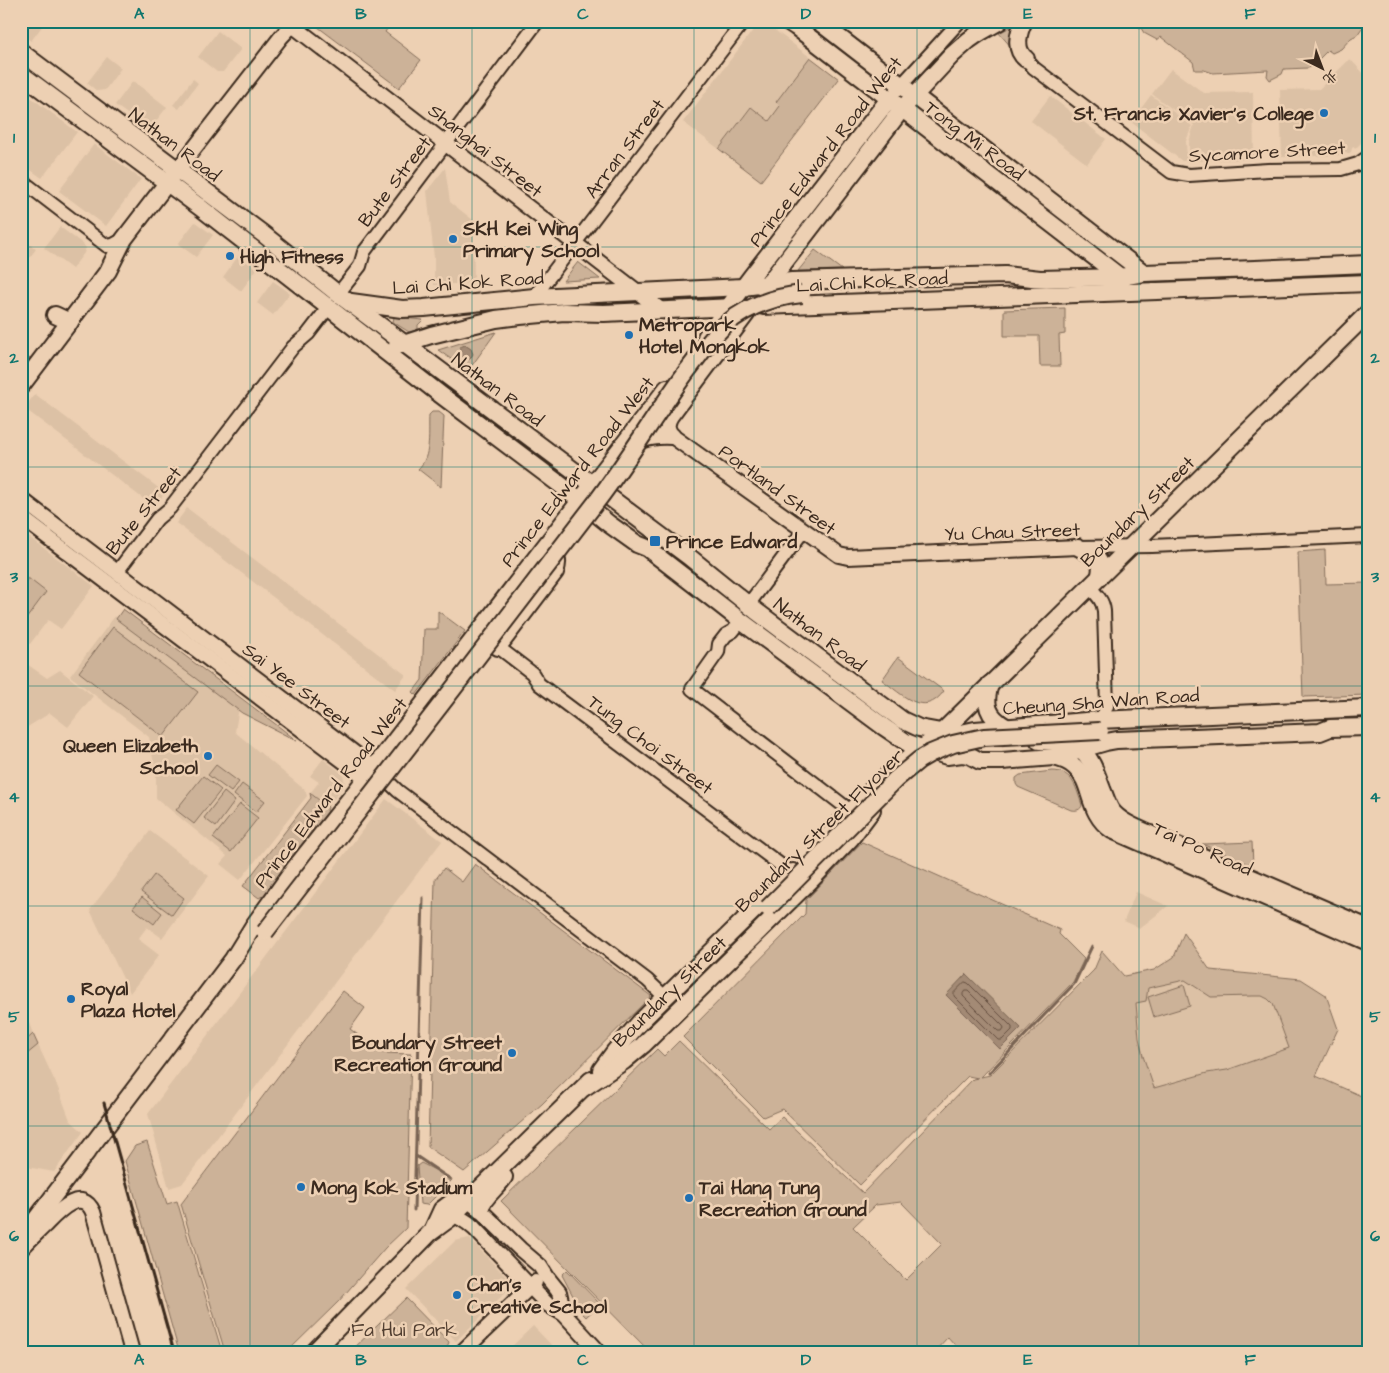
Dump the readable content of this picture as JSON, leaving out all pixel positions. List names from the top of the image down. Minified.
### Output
{"streets":{"main road":["Tong Mi Road","Nathan Road","Shanghai Street","Prince Edward Road West","Lai Chi Kok Road","Portland Street","Boundary Street","Yu Chau Street","Sai Yee Street","Cheung Sha Wan Road","Boundary Street Flyover","Tai Po Road"],"street":["Arran Street","Sycamore Street","Bute Street","Tung Choi Street"]},"crossings":[["Tong Mi Road","Prince Edward Road West"],["Tong Mi Road","Lai Chi Kok Road"],["Nathan Road","Prince Edward Road West"],["Nathan Road","Bute Street"],["Nathan Road","Lai Chi Kok Road"],["Nathan Road","Boundary Street"],["Nathan Road","Cheung Sha Wan Road"],["Arran Street","Shanghai Street"],["Arran Street","Lai Chi Kok Road"],["Shanghai Street","Bute Street"],["Shanghai Street","Lai Chi Kok Road"],["Prince Edward Road West","Lai Chi Kok Road"],["Prince Edward Road West","Portland Street"],["Prince Edward Road West","Sai Yee Street"],["Bute Street","Lai Chi Kok Road"],["Bute Street","Sai Yee Street"],["Portland Street","Yu Chau Street"],["Boundary Street","Yu Chau Street"],["Boundary Street","Sai Yee Street"],["Boundary Street","Tung Choi Street"],["Boundary Street","Boundary Street Flyover"],["Sai Yee Street","Boundary Street Flyover"],["Cheung Sha Wan Road","Tai Po Road"]],"parks":["Fa Hui Park"],"places":{"other":["St. Francis Xavier's College","SKH Kei Wing Primary School","High Fitness","Metropark Hotel Mongkok","Queen Elizabeth School","Royal Plaza Hotel","Boundary Street Recreation Ground","Mong Kok Stadium","Tai Hang Tung Recreation Ground","Chan's Creative School"],"transit":["Prince Edward"]},"north":"bottom right","grid":{"columns":["A","B","C","D","E","F"],"rows":["1","2","3","4","5","6"]}}
